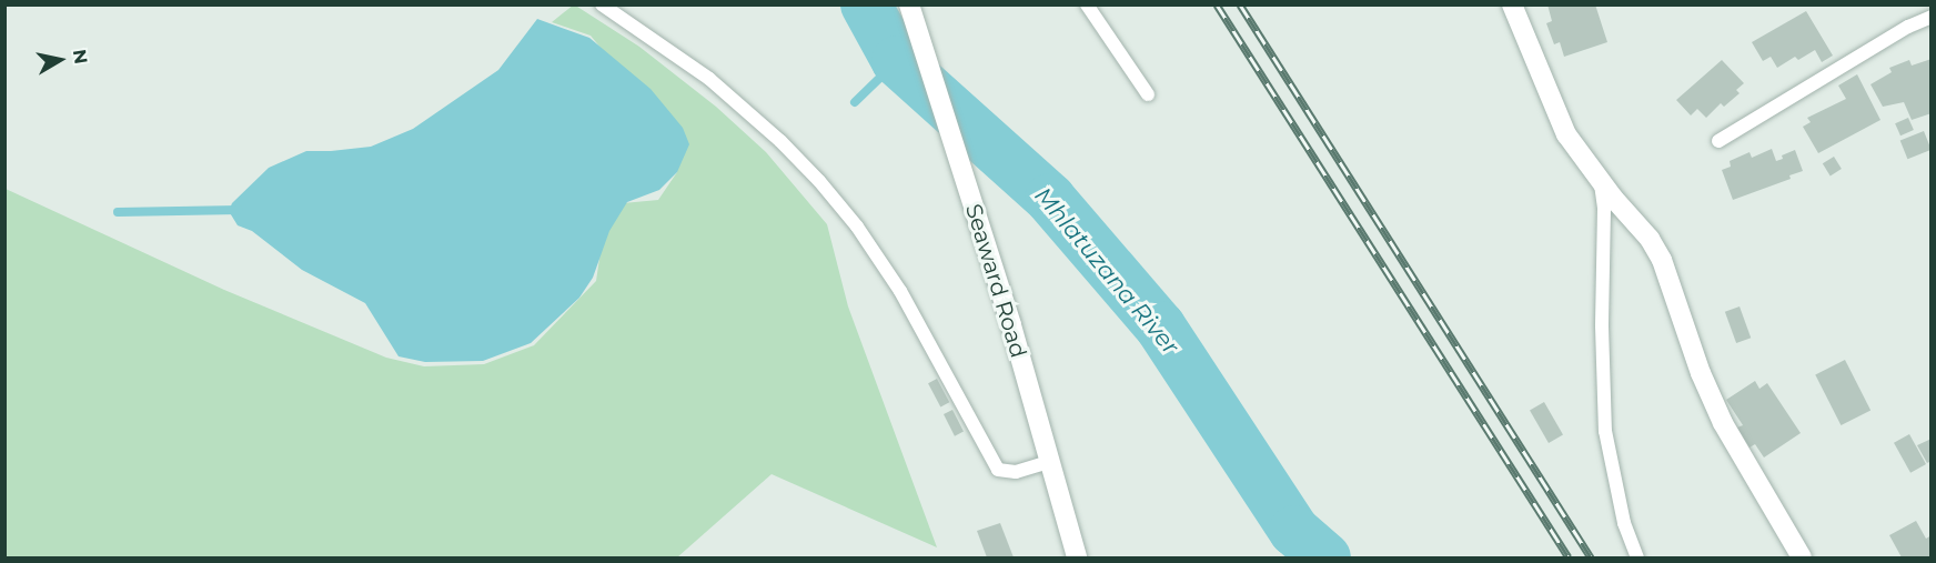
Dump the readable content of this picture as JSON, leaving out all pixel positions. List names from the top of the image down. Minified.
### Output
{"streets":{"street":["Seaward Road"]},"water":["Mhlatuzana River"],"north":"right"}
